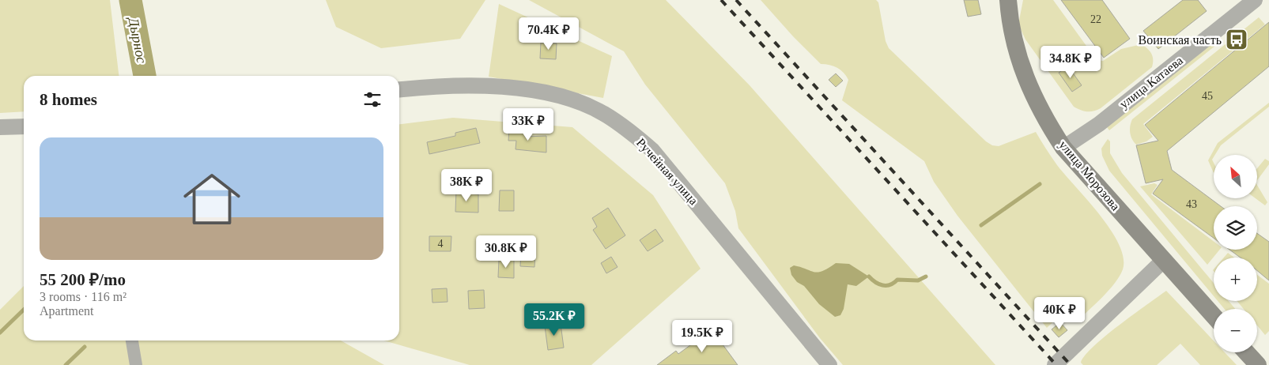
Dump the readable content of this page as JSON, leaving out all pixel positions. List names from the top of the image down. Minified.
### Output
{"streets":{"main road":["улица Морозова"],"street":["улица Катаева","Ручейная улица"]},"crossings":[["улица Катаева","улица Морозова"]],"water":["Дырнос"],"places":{"bus stop":["Воинская часть"]},"house_numbers":["22","45","43","4"],"north":"top left","page":{"price":["70.4K ₽","34.8K ₽","33K ₽","38K ₽","30.8K ₽","40K ₽","55.2K ₽","19.5K ₽"],"heading":"8 homes","list":[{"name":"55 200 ₽/mo","note":"3 rooms · 116 m² · Apartment"}],"map_buttons":["+","−"]}}
